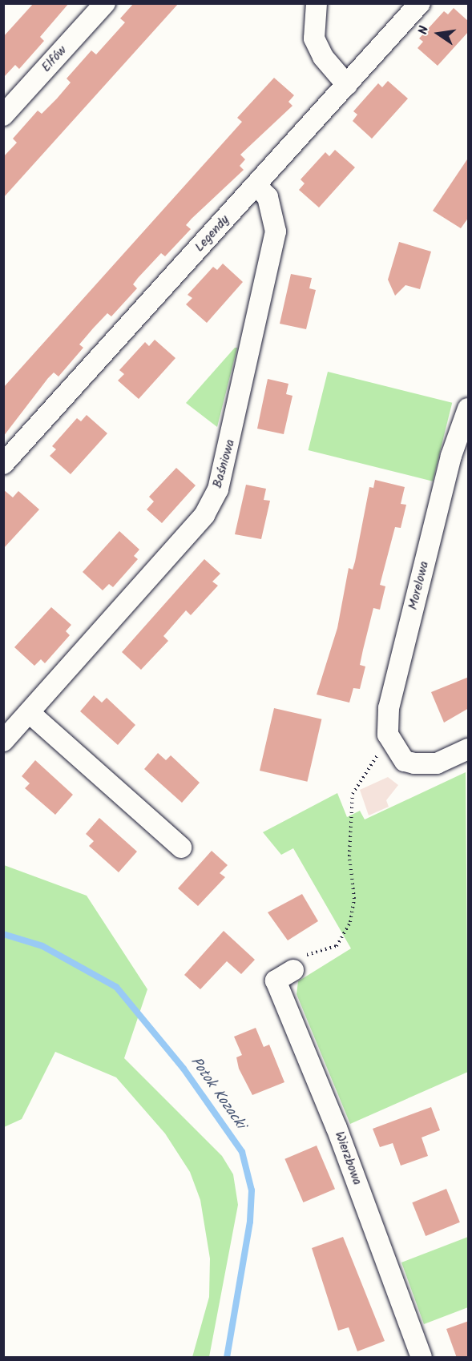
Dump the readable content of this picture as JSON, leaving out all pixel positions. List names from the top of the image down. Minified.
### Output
{"streets":{"street":["Elfów","Legendy","Baśniowa","Morelowa","Wierzbowa"]},"crossings":[["Legendy","Baśniowa"]],"water":["Potok Kozacki"],"north":"left"}
